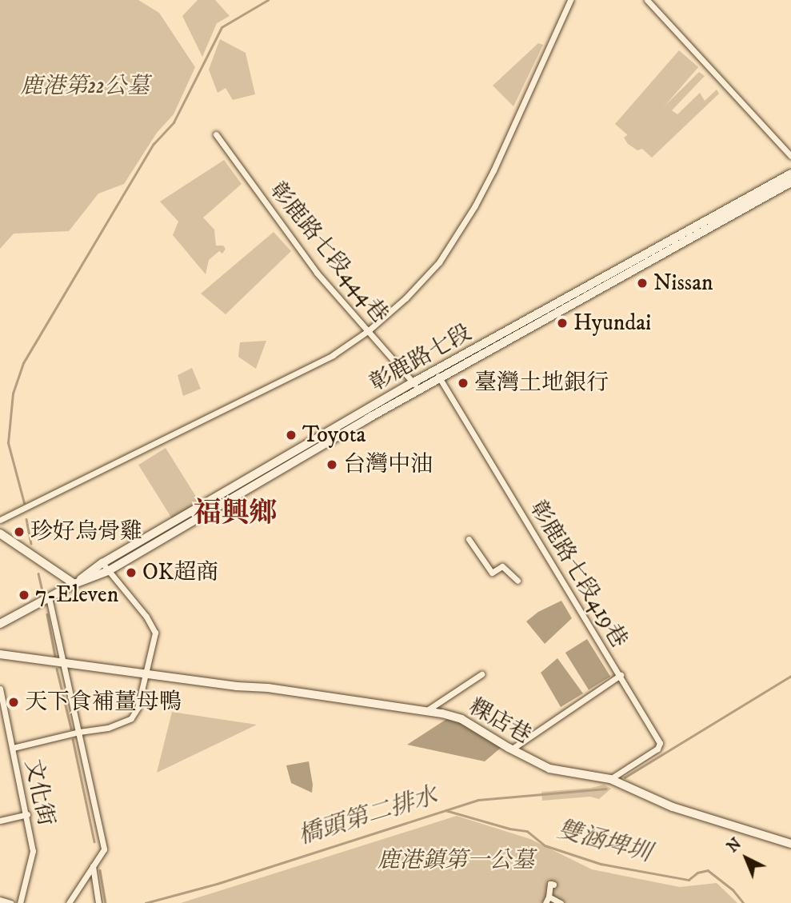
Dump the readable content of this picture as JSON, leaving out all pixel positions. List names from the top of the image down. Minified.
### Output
{"streets":{"main road":["彰鹿路七段","粿店巷"],"street":["彰鹿路七段444巷","彰鹿路七段419巷","文化街"]},"crossings":[["彰鹿路七段444巷","彰鹿路七段"],["彰鹿路七段","彰鹿路七段419巷"],["彰鹿路七段419巷","粿店巷"]],"districts":["福興鄉"],"water":["橋頭第二排水","雙涵埤圳"],"parks":["鹿港第22公墓","鹿港鎮第一公墓"],"places":["Nissan","Hyundai","臺灣土地銀行","Toyota","台灣中油","珍好烏骨雞","OK超商","7-Eleven","天下食補薑母鴨"],"north":"top left"}
